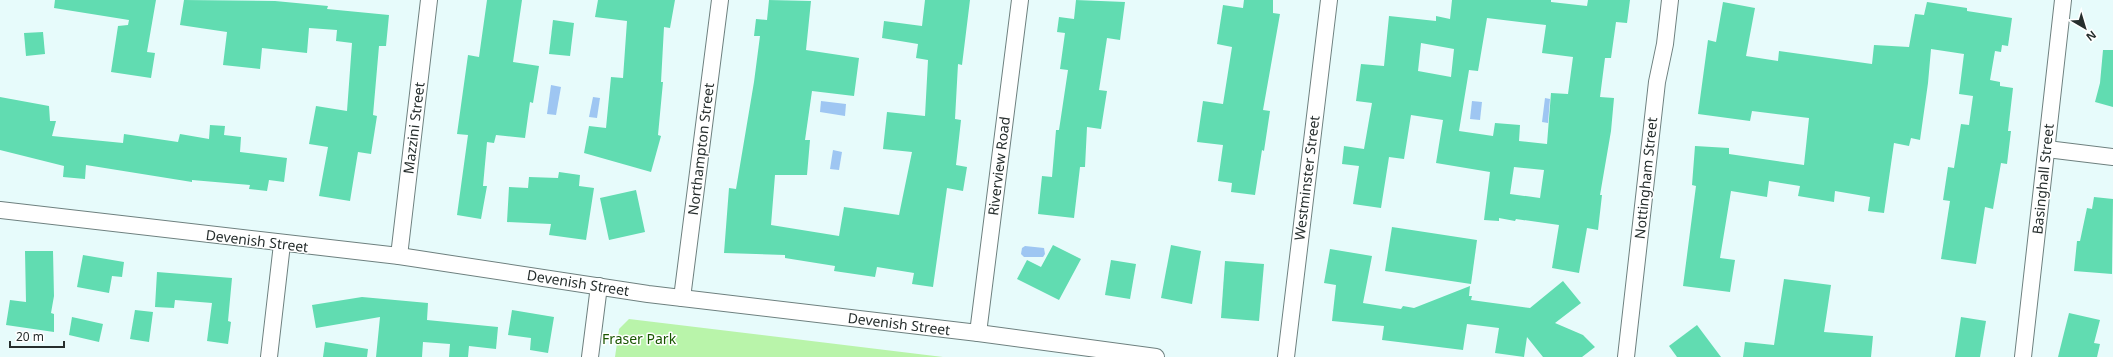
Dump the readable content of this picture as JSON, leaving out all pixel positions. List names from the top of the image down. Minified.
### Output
{"streets":{"street":["Mazzini Street","Northampton Street","Riverview Road","Westminster Street","Nottingham Street","Basinghall Street","Devenish Street"]},"crossings":[["Mazzini Street","Devenish Street"],["Northampton Street","Devenish Street"],["Riverview Road","Devenish Street"]],"parks":["Fraser Park"],"scale_bar":"20 m","north":"bottom right"}
